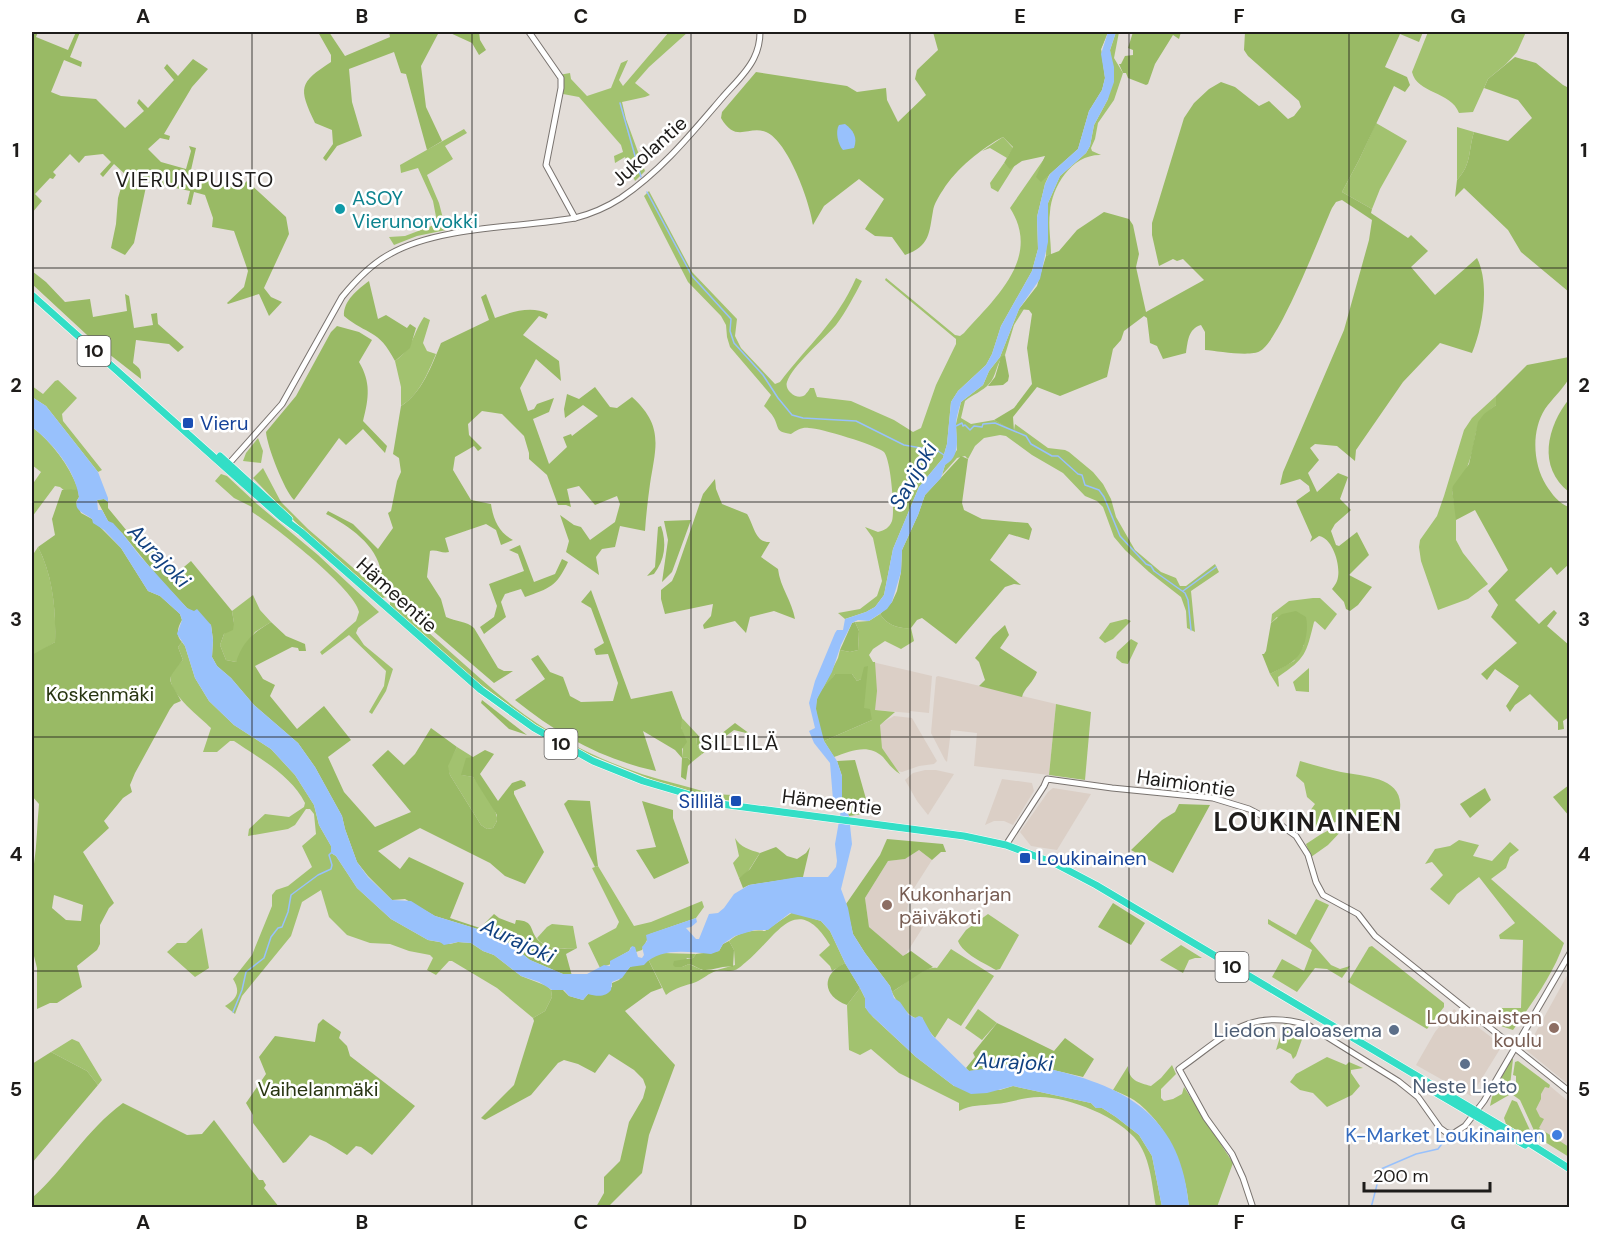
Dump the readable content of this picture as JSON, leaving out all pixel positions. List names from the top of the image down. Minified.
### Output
{"streets":{"highway":["10","Hämeentie"],"street":["Jukolantie","Haimiontie"]},"crossings":[["Jukolantie","Hämeentie"],["Hämeentie","Haimiontie"]],"districts":["VIERUNPUISTO","SILLILÄ","LOUKINAINEN"],"water":["Savijoki","Aurajoki"],"parks":["Koskenmäki","Vaihelanmäki"],"places":{"other":["ASOY Vierunorvokki","Kukonharjan päiväkoti","Loukinaisten koulu","Liedon paloasema","Neste Lieto","K-Market Loukinainen"],"transit":["Vieru","Sillilä","Loukinainen"]},"scale_bar":"200 m","grid":{"columns":["A","B","C","D","E","F","G"],"rows":["1","2","3","4","5"]}}
